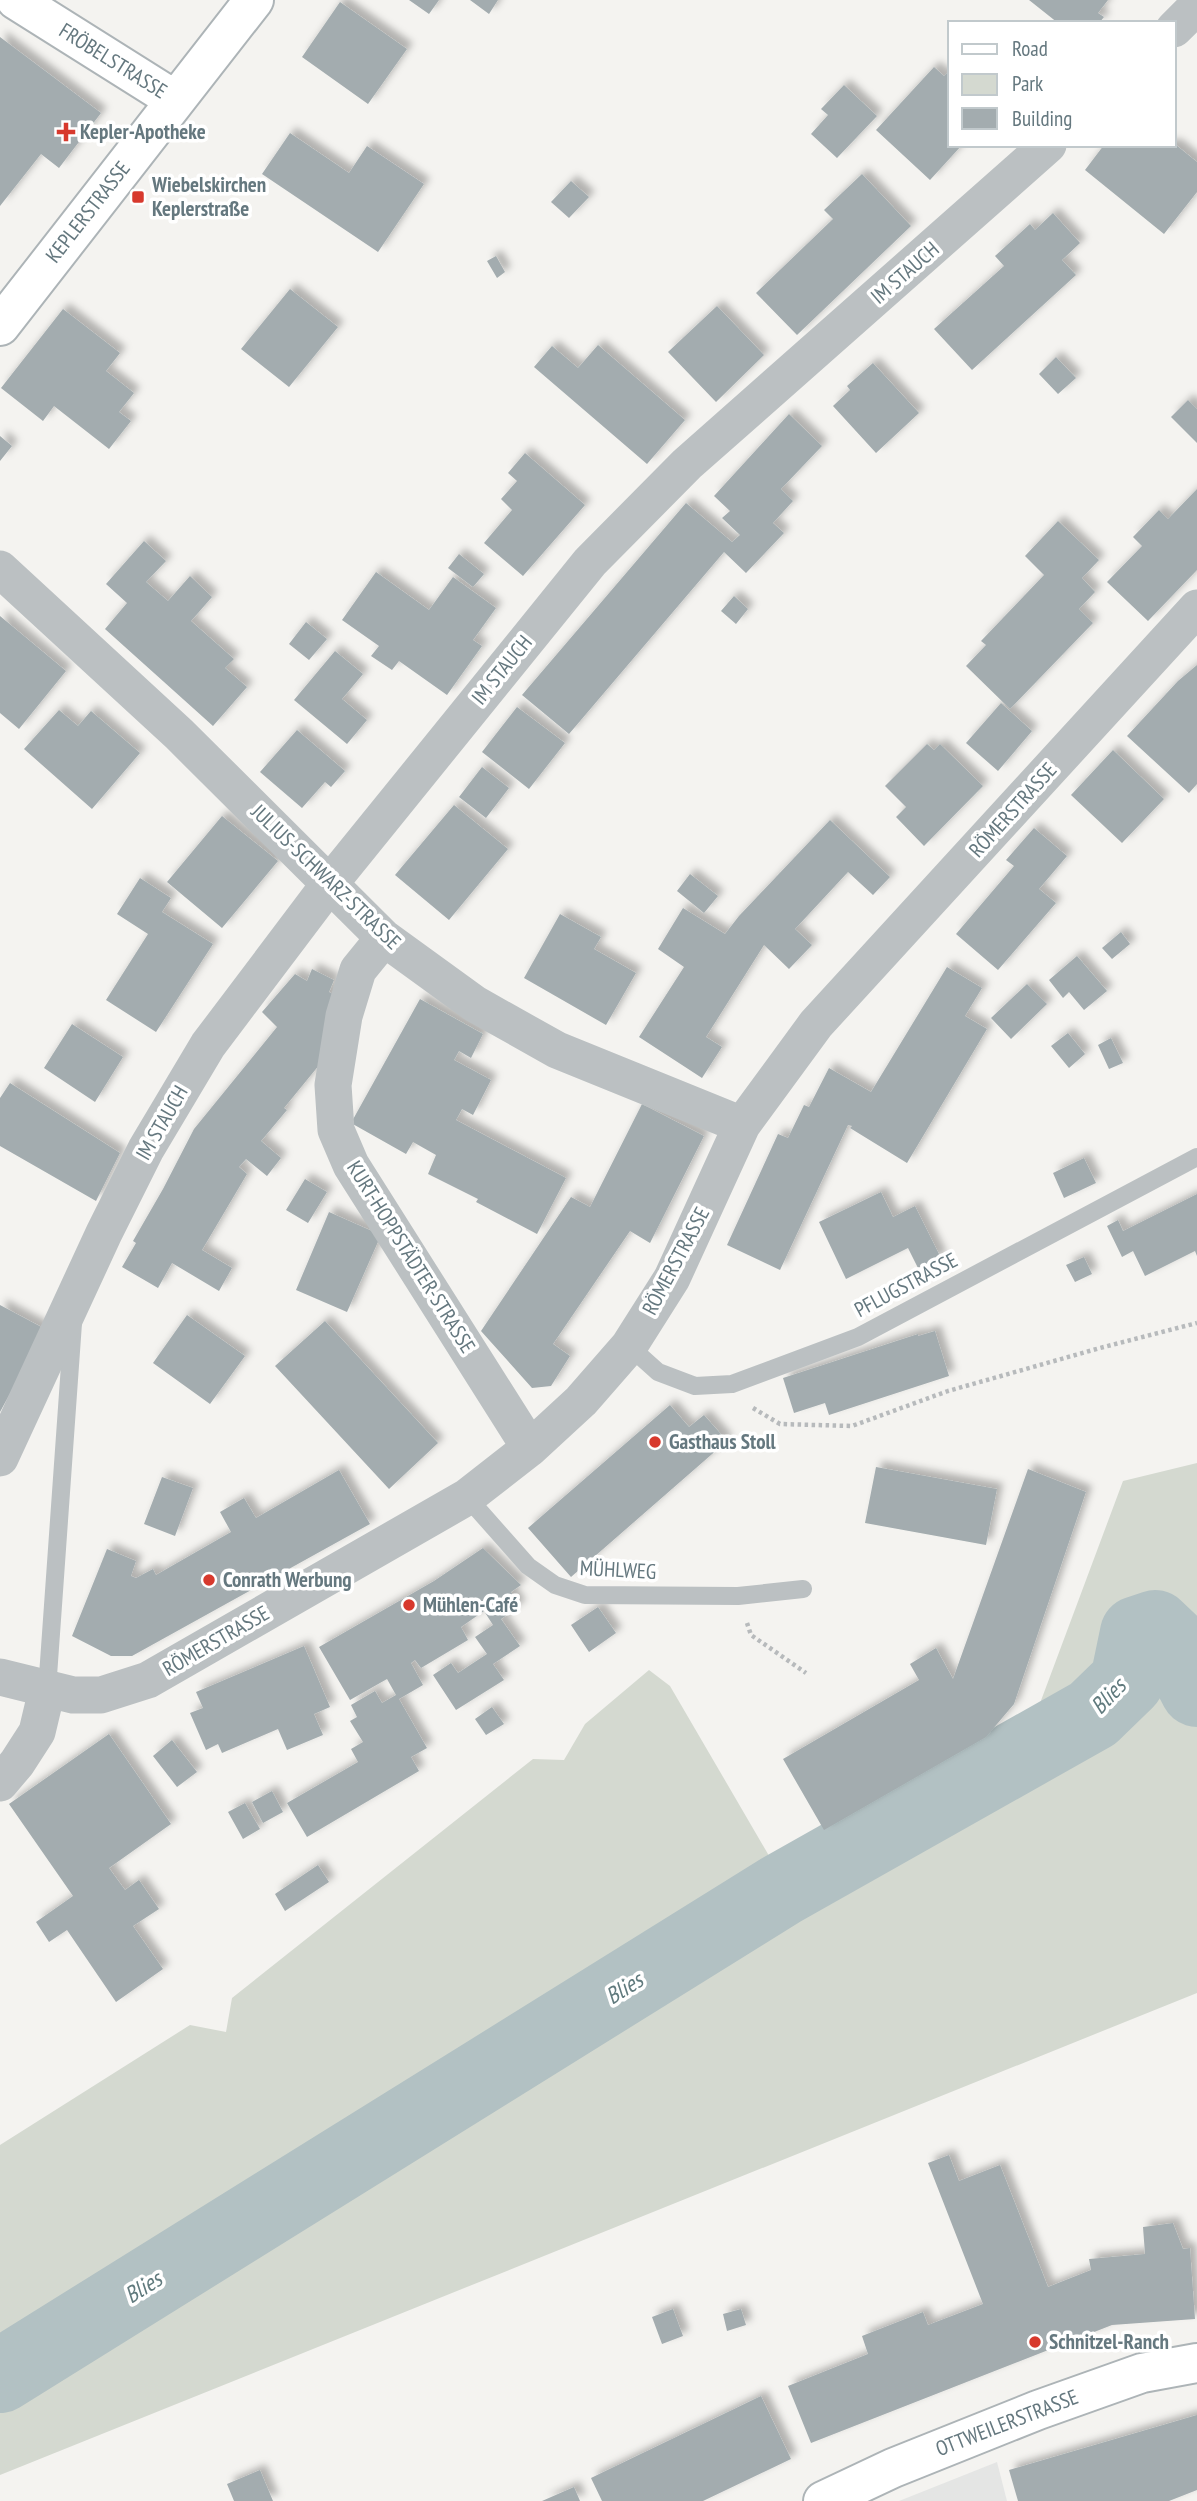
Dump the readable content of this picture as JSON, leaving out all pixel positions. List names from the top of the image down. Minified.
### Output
{"streets":{"street":["FRÖBELSTRASSE","KEPLERSTRASSE","IM STAUCH","RÖMERSTRASSE","JULIUS-SCHWARZ-STRASSE","KURT-HOPPSTÄDTER-STRASSE","OTTWEILERSTRASSE"],"lane":["PFLUGSTRASSE","MÜHLWEG"]},"crossings":[["FRÖBELSTRASSE","KEPLERSTRASSE"],["IM STAUCH","RÖMERSTRASSE"],["IM STAUCH","JULIUS-SCHWARZ-STRASSE"],["RÖMERSTRASSE","JULIUS-SCHWARZ-STRASSE"],["RÖMERSTRASSE","KURT-HOPPSTÄDTER-STRASSE"],["RÖMERSTRASSE","PFLUGSTRASSE"],["RÖMERSTRASSE","MÜHLWEG"],["JULIUS-SCHWARZ-STRASSE","KURT-HOPPSTÄDTER-STRASSE"]],"water":["Blies"],"places":{"health":["Kepler-Apotheke"],"transit":["Wiebelskirchen Keplerstraße"],"other":["Gasthaus Stoll","Conrath Werbung","Mühlen-Café","Schnitzel-Ranch"]},"legend":["Road","Park","Building"]}
